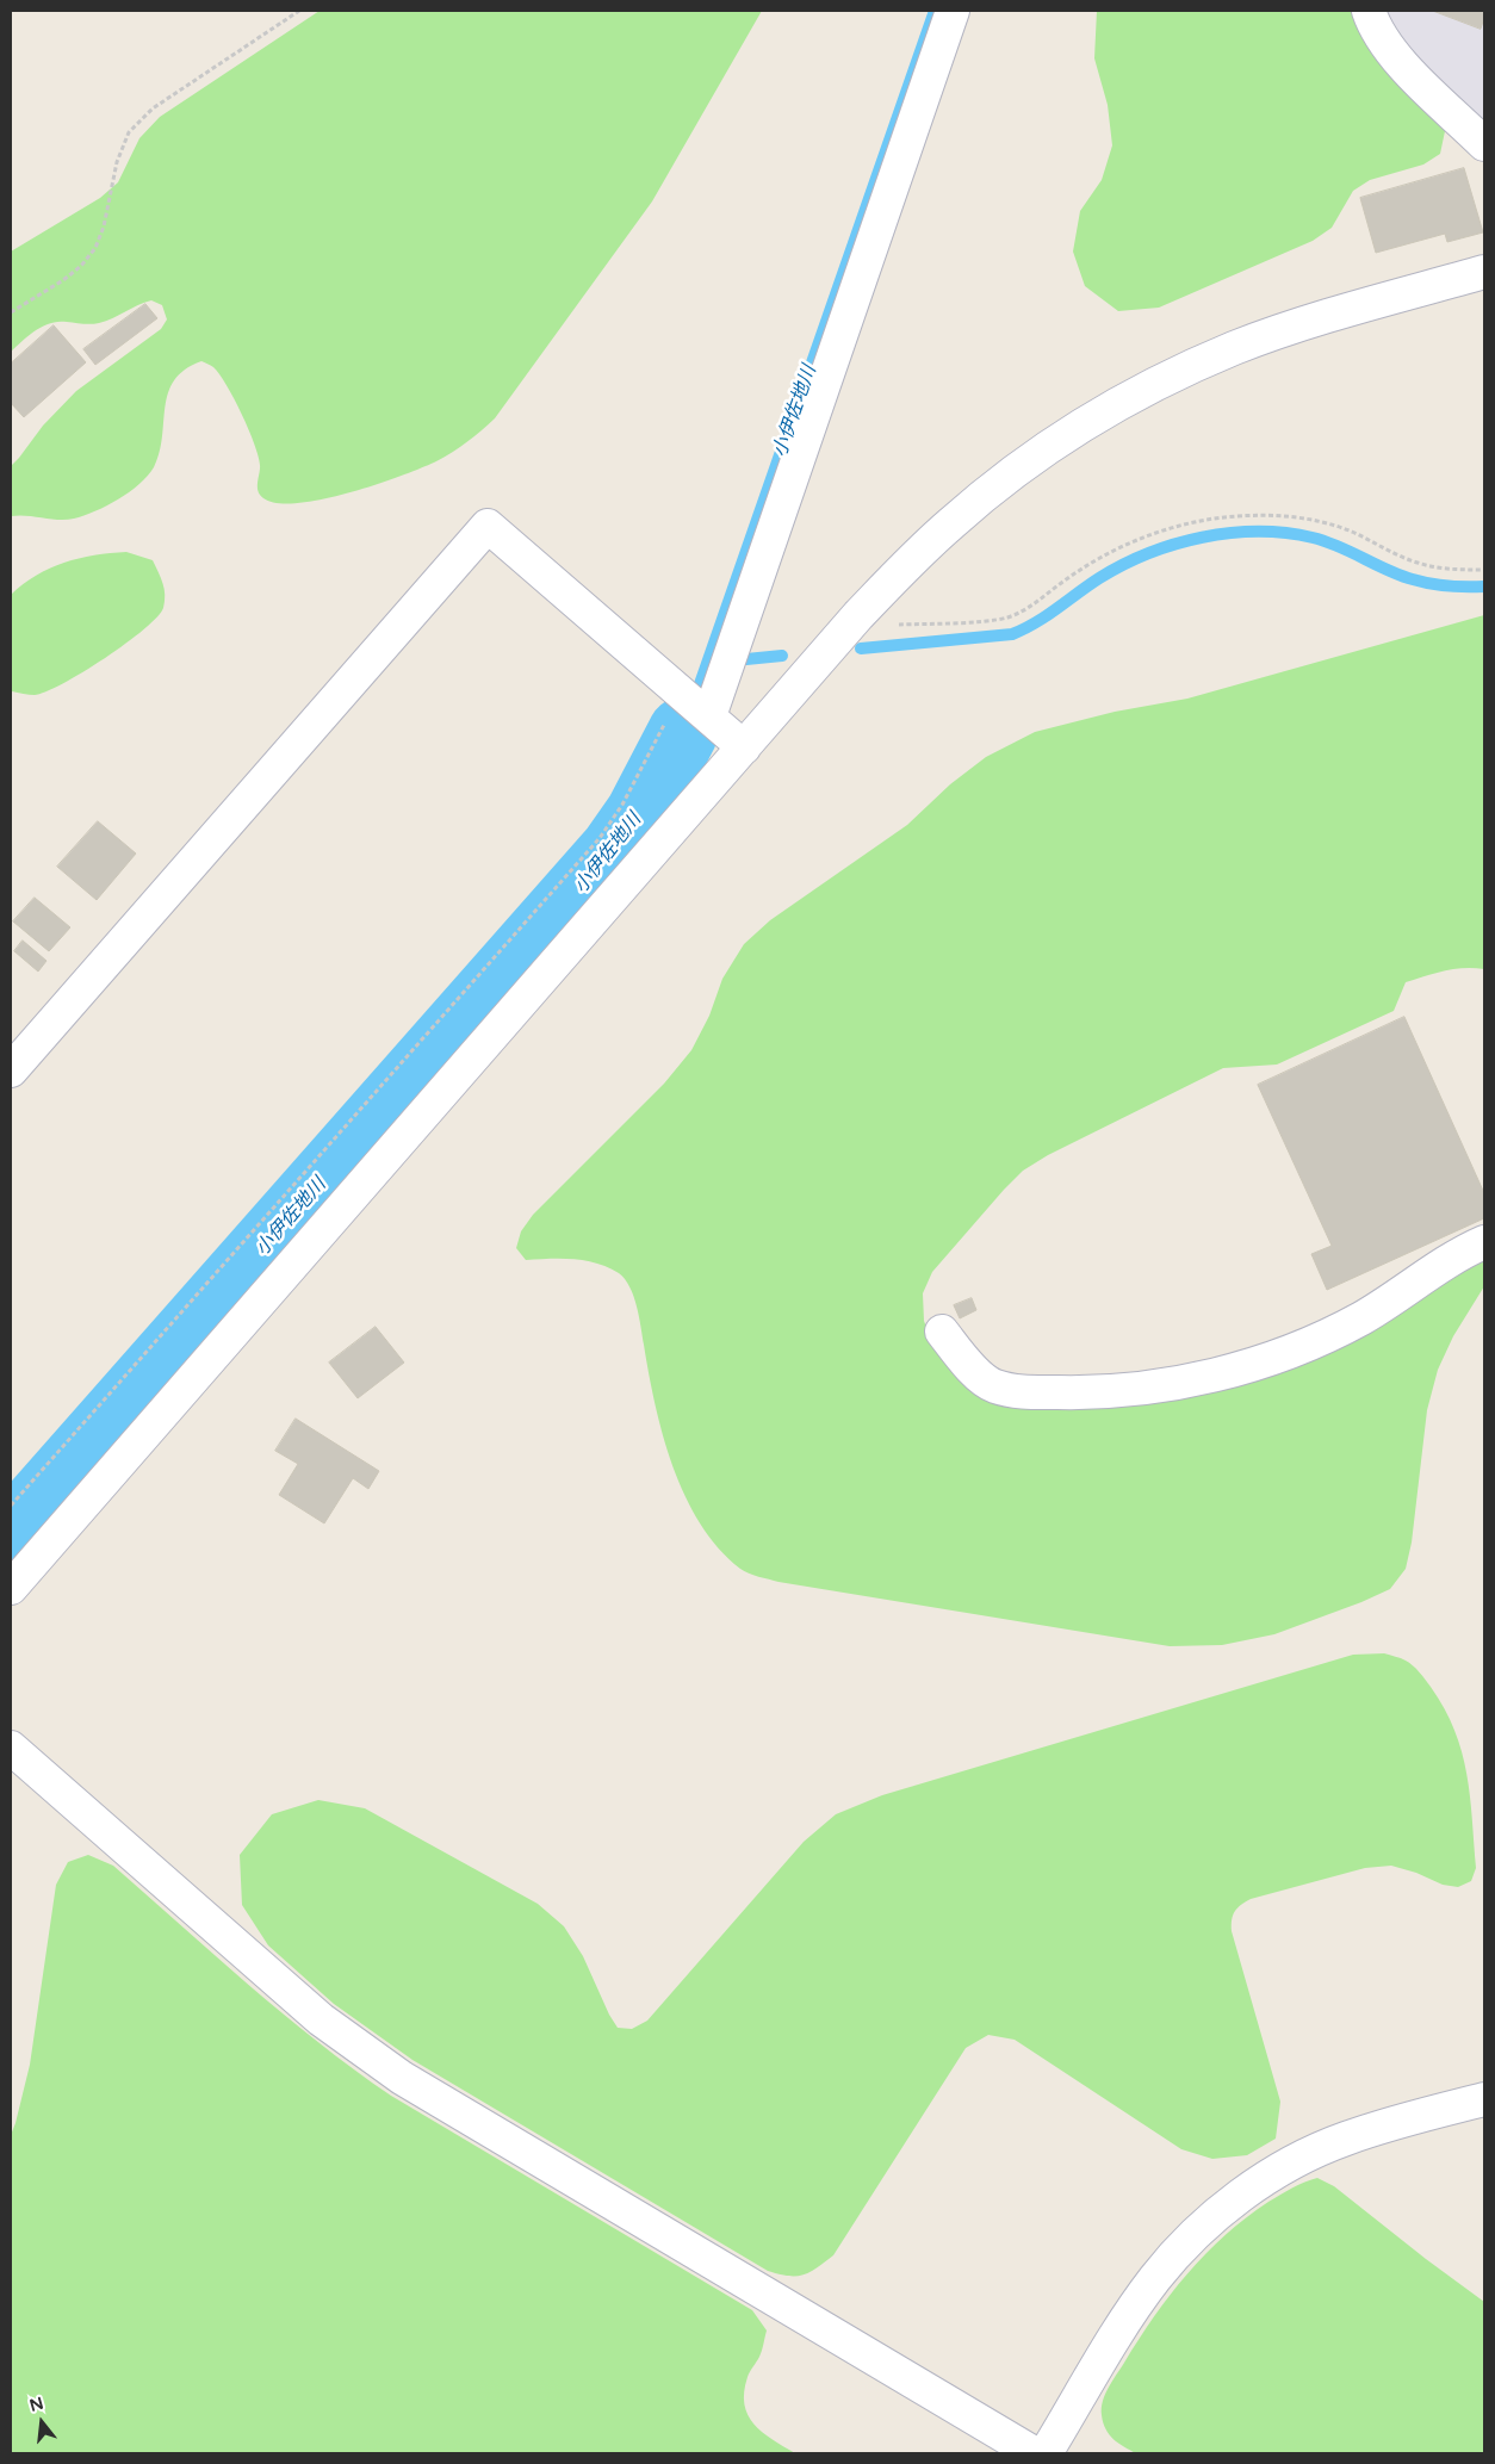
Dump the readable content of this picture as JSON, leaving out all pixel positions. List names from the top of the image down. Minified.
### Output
{"water":["小伊佐地川"],"north":"top"}
